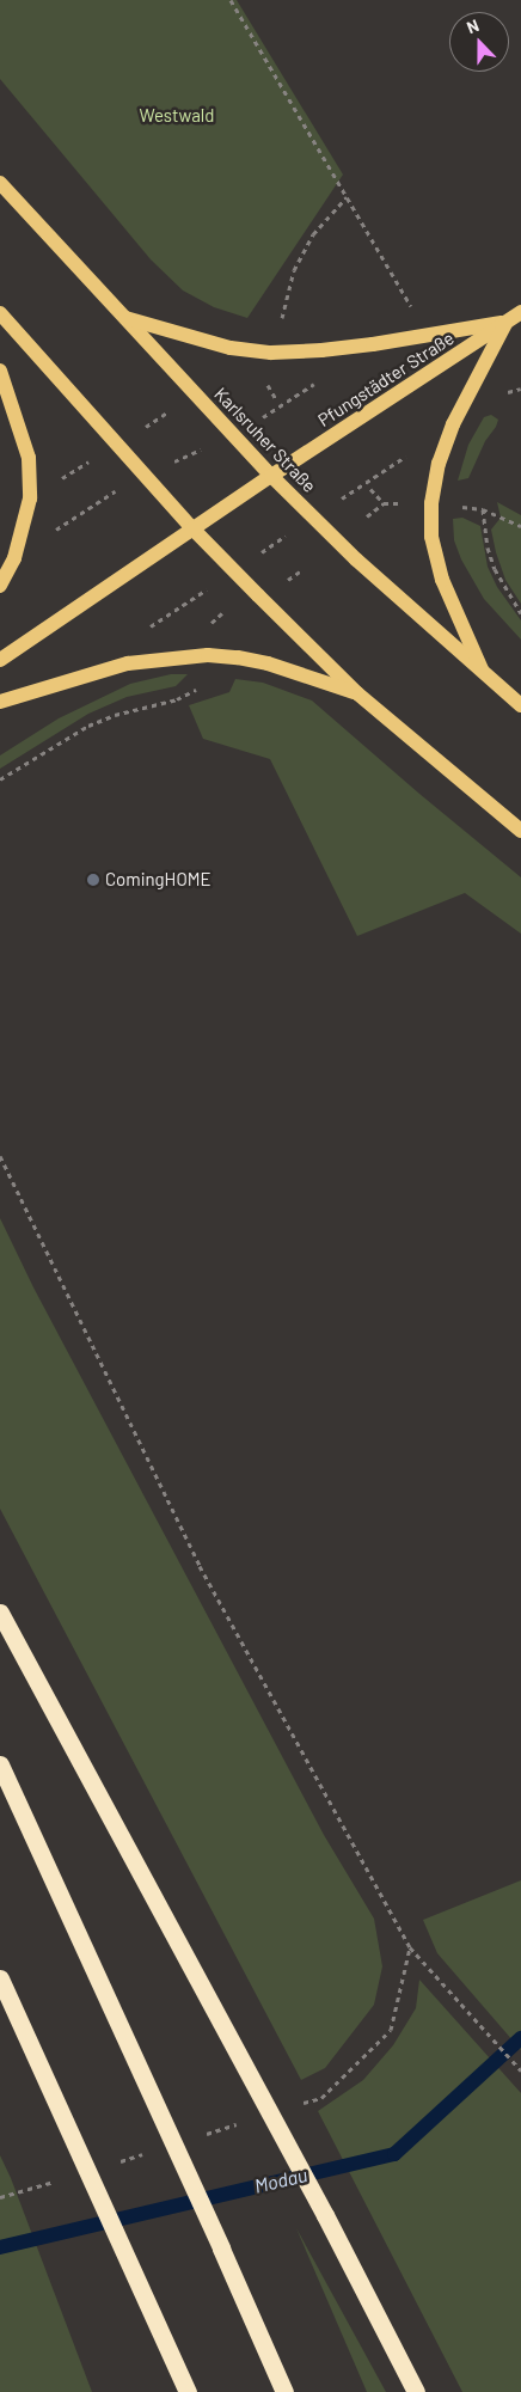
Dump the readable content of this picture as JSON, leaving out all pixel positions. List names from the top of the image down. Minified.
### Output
{"streets":{"main road":["Pfungstädter Straße","Karlsruher Straße"]},"crossings":[["Pfungstädter Straße","Karlsruher Straße"]],"water":["Modau"],"parks":["Westwald"],"places":["ComingHOME"],"north":"top"}
